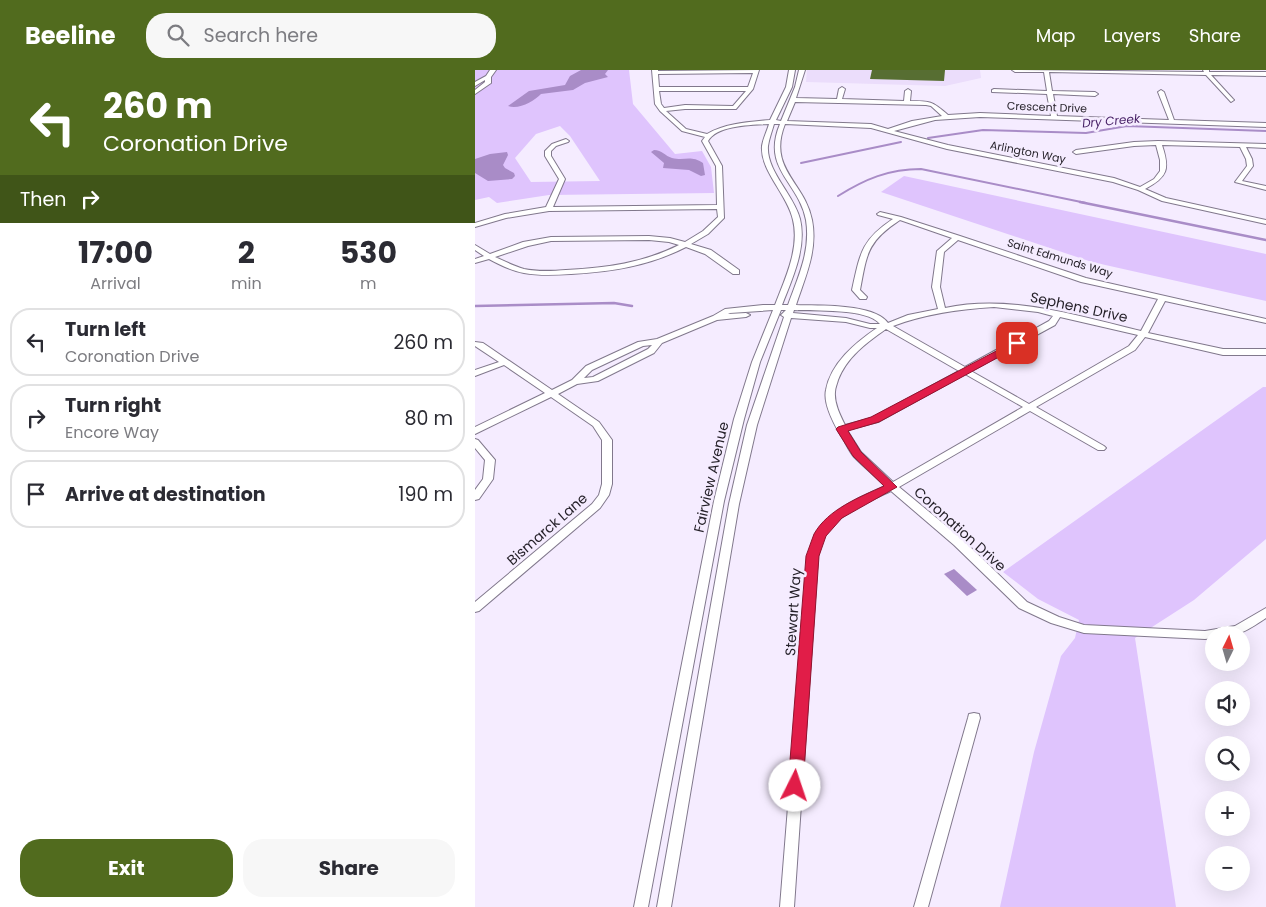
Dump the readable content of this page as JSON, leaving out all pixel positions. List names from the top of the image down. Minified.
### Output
{"streets":{"street":["Crescent Drive","Arlington Way","Saint Edmunds Way","Sephens Drive","Fairview Avenue","Bismarck Lane","Coronation Drive","Stewart Way"]},"crossings":[["Crescent Drive","Arlington Way"],["Arlington Way","Fairview Avenue"],["Saint Edmunds Way","Stewart Way"],["Sephens Drive","Coronation Drive"],["Sephens Drive","Stewart Way"],["Coronation Drive","Stewart Way"]],"water":["Dry Creek"],"north":"top","page":{"header":"Beeline","search":"Search here","nav":["Map","Layers","Share"],"turn":["260 m","Coronation Drive"],"then":"Then","eta":["17:00","Arrival","2","min","530","m"],"list":[{"name":"Turn left","note":"Coronation Drive","value":"260 m"},{"name":"Turn right","note":"Encore Way","value":"80 m"},{"name":"Arrive at destination","value":"190 m"}],"map_buttons":["+","−"],"buttons":["Exit","Share"]}}
